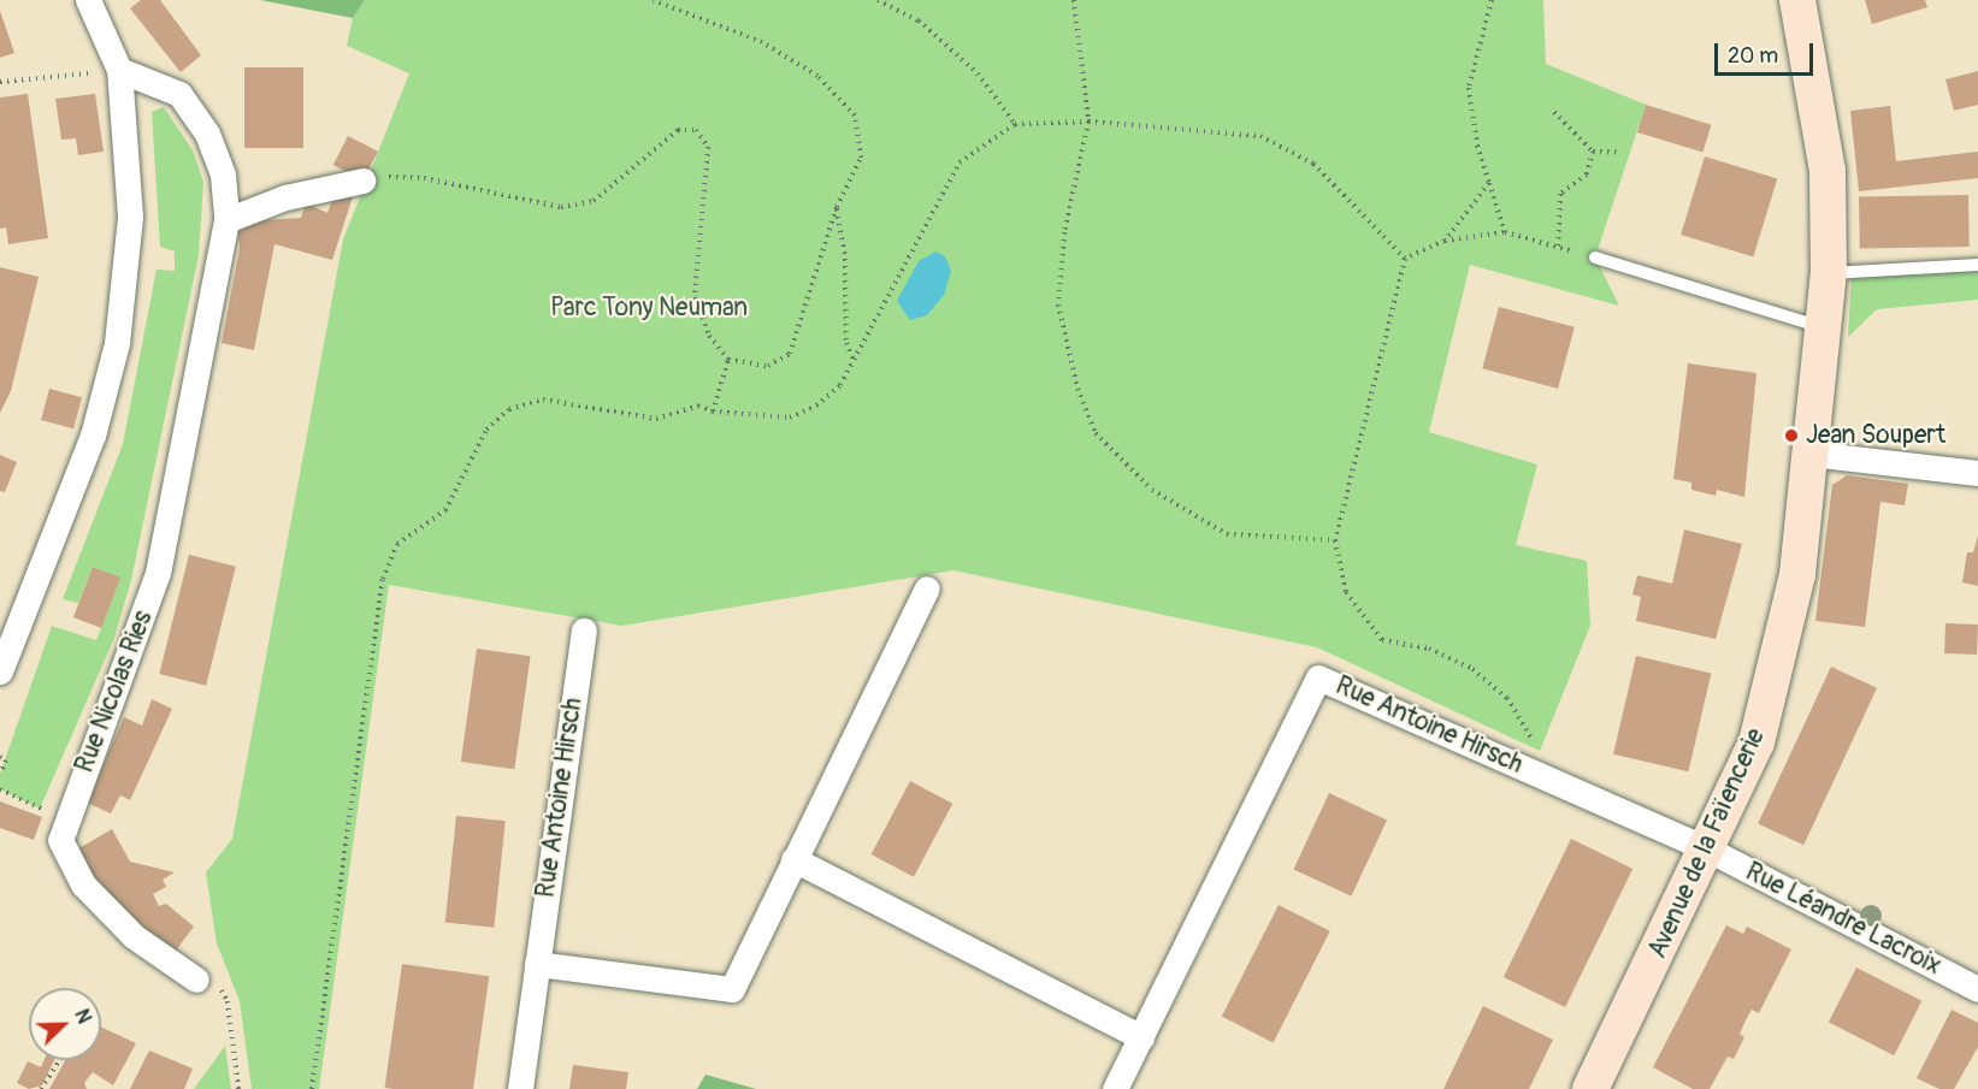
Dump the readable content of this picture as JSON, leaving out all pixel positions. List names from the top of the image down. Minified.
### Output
{"streets":{"main road":["Avenue de la Faïencerie"],"street":["Rue Nicolas Ries","Rue Antoine Hirsch","Rue Léandre Lacroix"]},"crossings":[["Rue Antoine Hirsch","Avenue de la Faïencerie"],["Rue Antoine Hirsch","Rue Léandre Lacroix"],["Avenue de la Faïencerie","Rue Léandre Lacroix"]],"parks":["Parc Tony Neuman"],"places":["Jean Soupert"],"scale_bar":"20 m","north":"top right"}
